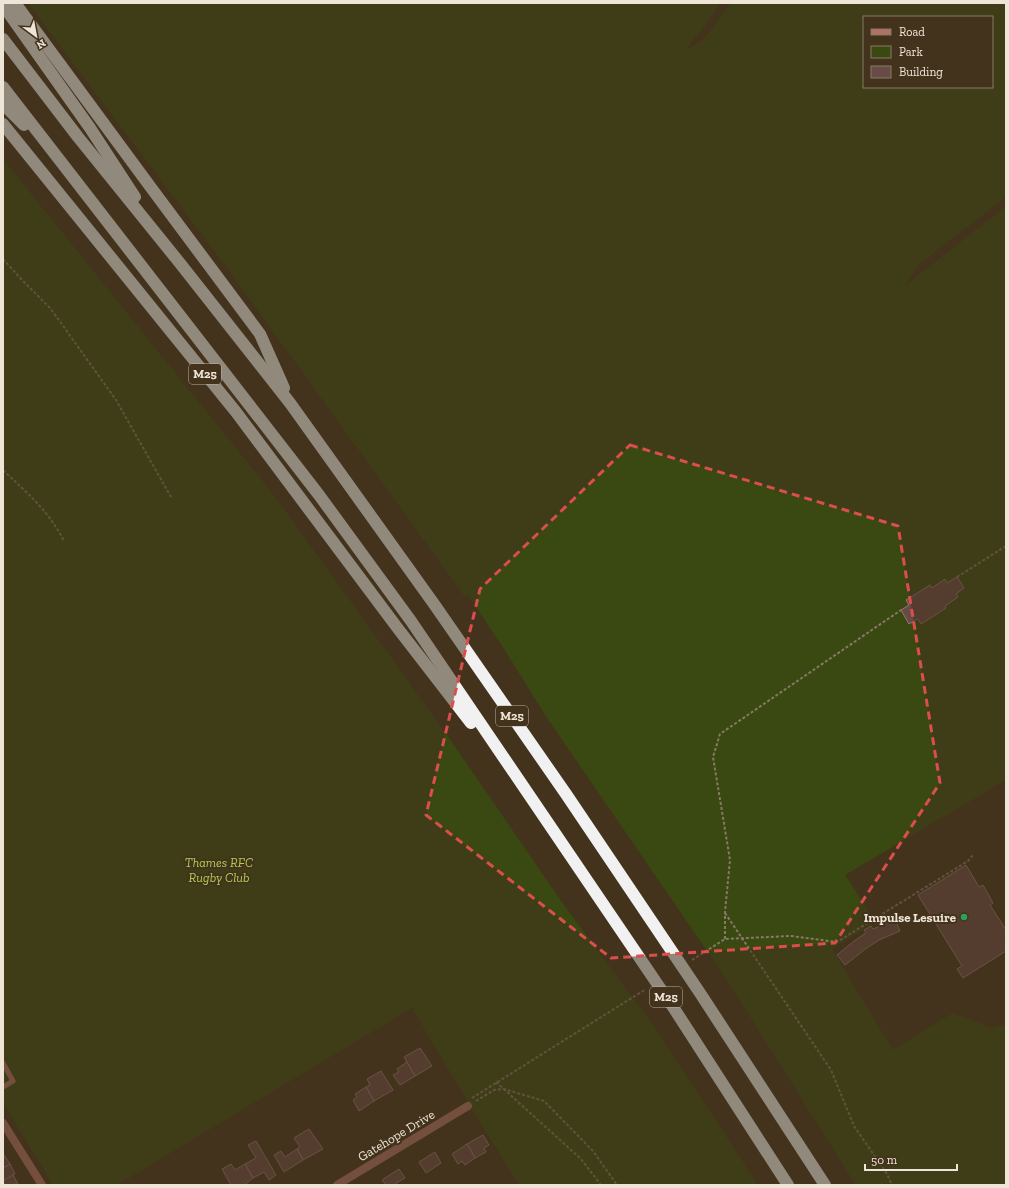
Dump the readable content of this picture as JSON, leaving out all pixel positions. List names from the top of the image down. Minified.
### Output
{"streets":{"highway":["M25"],"street":["Gatehope Drive"]},"parks":["Thames RFC Rugby Club"],"places":["Impulse Lesuire"],"legend":["Road","Park","Building"],"scale_bar":"50 m","north":"bottom right"}
